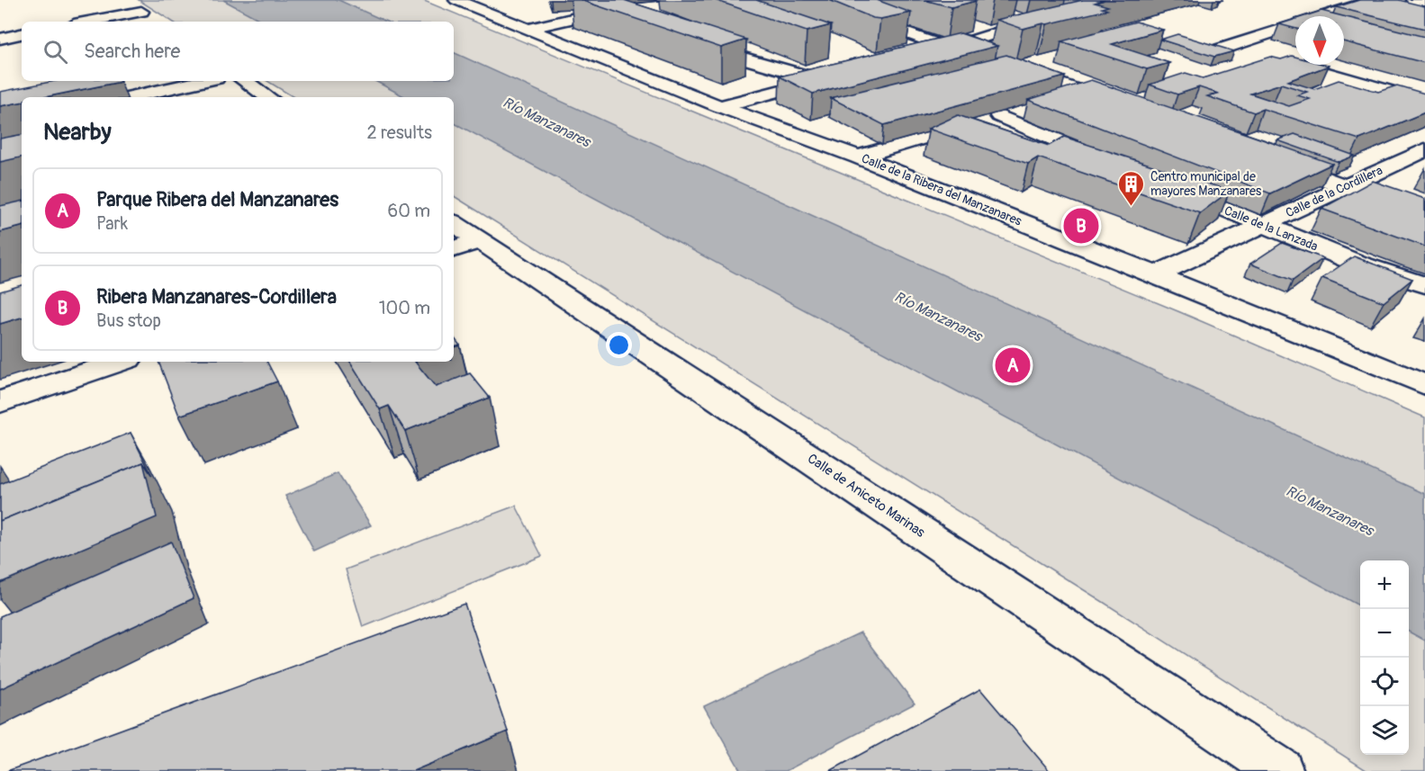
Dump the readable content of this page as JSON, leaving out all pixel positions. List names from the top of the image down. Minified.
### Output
{"streets":{"main road":["Calle de la Ribera del Manzanares","Calle de la Cordillera","Calle de la Lanzada","Calle de Aniceto Marinas"]},"crossings":[["Calle de la Ribera del Manzanares","Calle de la Cordillera"],["Calle de la Cordillera","Calle de la Lanzada"]],"water":["Río Manzanares"],"places":{"building":["Centro municipal de mayores Manzanares"]},"north":"bottom","page":{"search":"Search here","heading":["Nearby","2 results"],"list":[{"mark":"A","name":"Parque Ribera del Manzanares","note":"Park","value":"60 m"},{"mark":"B","name":"Ribera Manzanares-Cordillera","note":"Bus stop","value":"100 m"}],"pins":["B","A"],"map_buttons":["+","−"]}}
